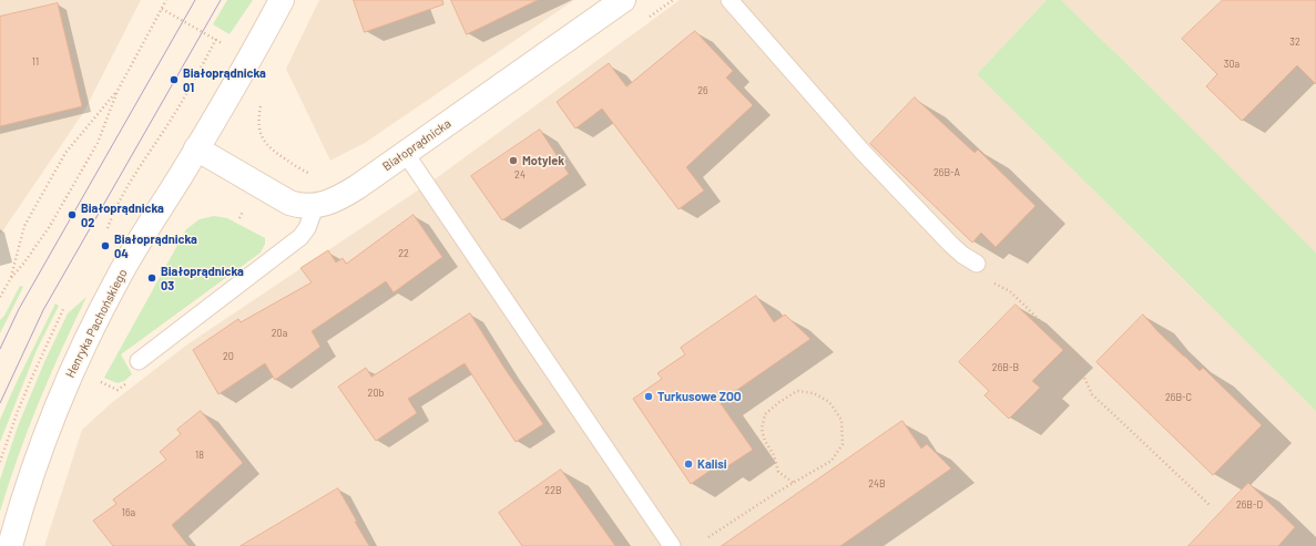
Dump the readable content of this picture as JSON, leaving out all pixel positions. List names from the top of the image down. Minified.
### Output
{"streets":{"street":["Białoprądnicka","Henryka Pachońskiego"]},"crossings":[["Białoprądnicka","Henryka Pachońskiego"]],"places":["Białoprądnicka 01","Motylek","Białoprądnicka 02","Białoprądnicka 04","Białoprądnicka 03","Turkusowe ZOO","Kalisi"],"house_numbers":["32","11","30a","26","26B-A","24","22","20a","20","26B-B","20b","26B-C","18","24B","22B","26B-D","16a"]}
